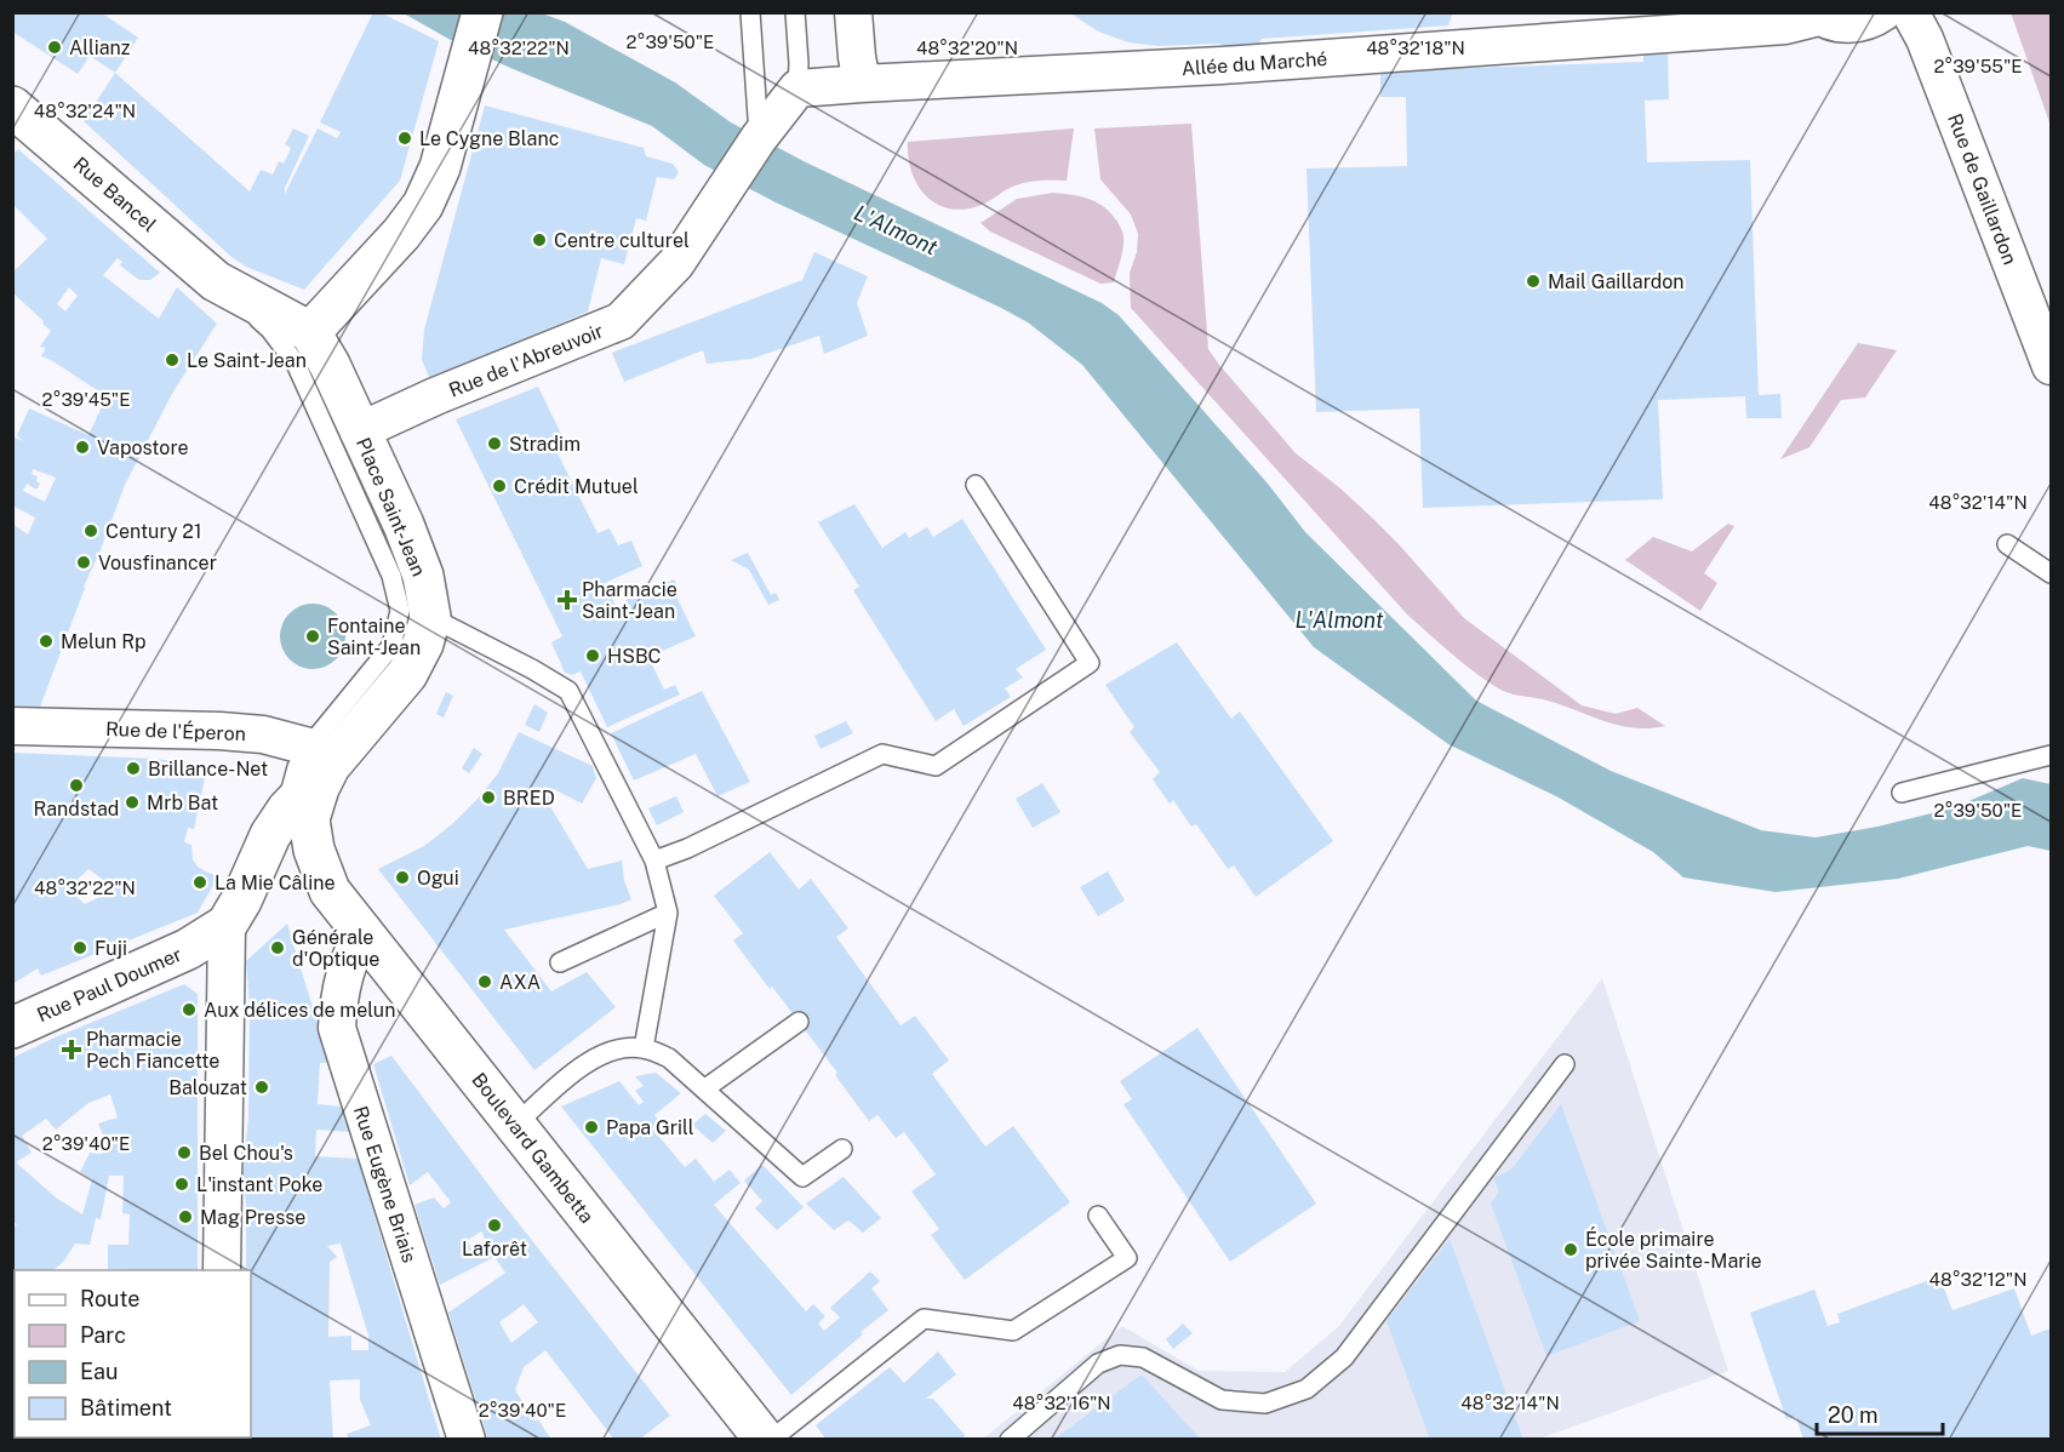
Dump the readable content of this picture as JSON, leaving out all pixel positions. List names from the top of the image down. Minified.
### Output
{"streets":{"main road":["Rue Bancel","Place Saint-Jean","Rue Paul Doumer","Boulevard Gambetta"],"street":["Allée du Marché","Rue de Gaillardon","Rue de l'Abreuvoir","Rue de l'Éperon","Rue Eugène Briais"]},"crossings":[["Rue de l'Abreuvoir","Place Saint-Jean"],["Place Saint-Jean","Rue de l'Éperon"],["Place Saint-Jean","Rue Paul Doumer"],["Place Saint-Jean","Boulevard Gambetta"],["Rue de l'Éperon","Rue Paul Doumer"],["Boulevard Gambetta","Rue Eugène Briais"]],"water":["L'Almont"],"places":{"other":["Allianz","Le Cygne Blanc","Centre culturel","Mail Gaillardon","Le Saint-Jean","Stradim","Vapostore","Crédit Mutuel","Century 21","Vousfinancer","Fontaine Saint-Jean","Melun Rp","HSBC","Brillance-Net","Randstad","BRED","Mrb Bat","Ogui","La Mie Câline","Fuji","Générale d'Optique","AXA","Aux délices de melun","Balouzat","Papa Grill","Bel Chou's","L'instant Poke","Mag Presse","Laforêt","École primaire privée Sainte-Marie"],"health":["Pharmacie Saint-Jean","Pharmacie Pech Fiancette"]},"legend":["Route","Parc","Eau","Bâtiment"],"scale_bar":"20 m","coordinates":["2°39'50\"E","48°32'22\"N","48°32'20\"N","48°32'18\"N","2°39'55\"E","48°32'24\"N","2°39'45\"E","48°32'14\"N","2°39'40\"E","48°32'12\"N","48°32'16\"N"]}
